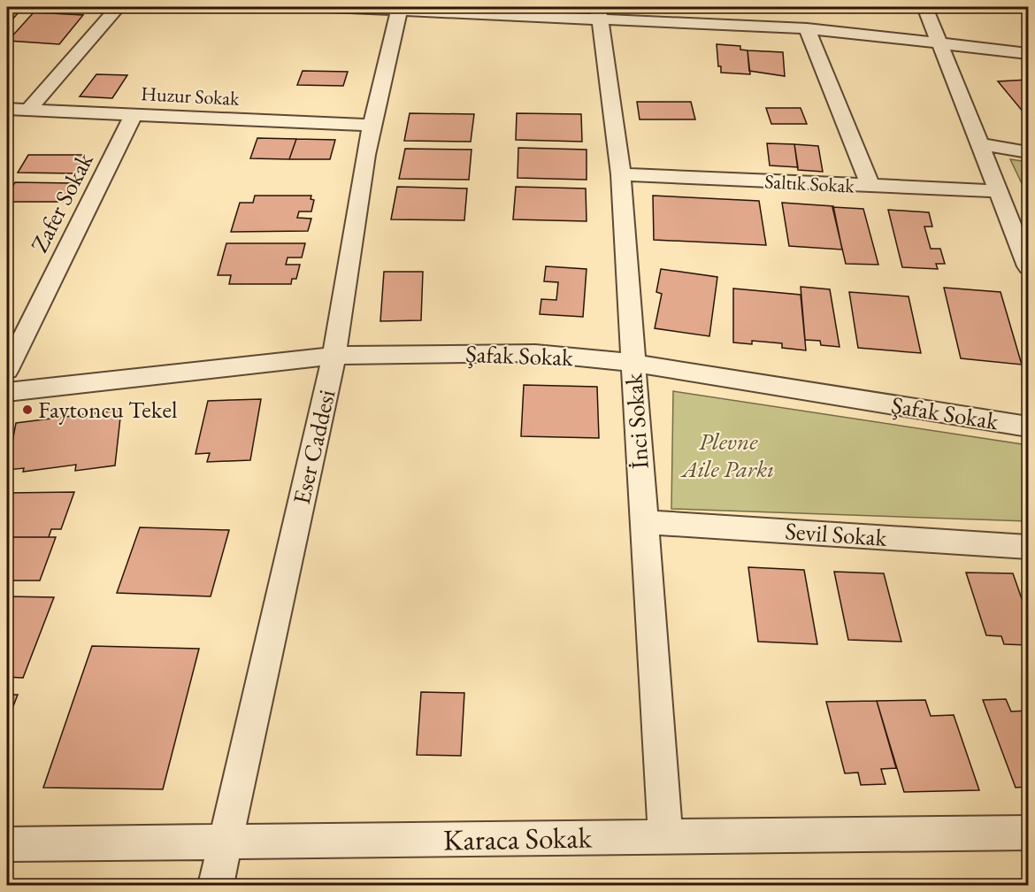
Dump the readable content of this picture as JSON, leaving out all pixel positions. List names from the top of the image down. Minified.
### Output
{"streets":{"street":["Huzur Sokak","Saltık Sokak","Zafer Sokak","Şafak Sokak","İnci Sokak","Eser Caddesi","Sevil Sokak","Karaca Sokak"]},"crossings":[["Huzur Sokak","Zafer Sokak"],["Huzur Sokak","Eser Caddesi"],["Saltık Sokak","İnci Sokak"],["Şafak Sokak","İnci Sokak"],["Şafak Sokak","Eser Caddesi"],["İnci Sokak","Sevil Sokak"],["İnci Sokak","Karaca Sokak"],["Eser Caddesi","Karaca Sokak"]],"parks":["Plevne Aile Parkı"],"places":["Faytoncu Tekel"]}
